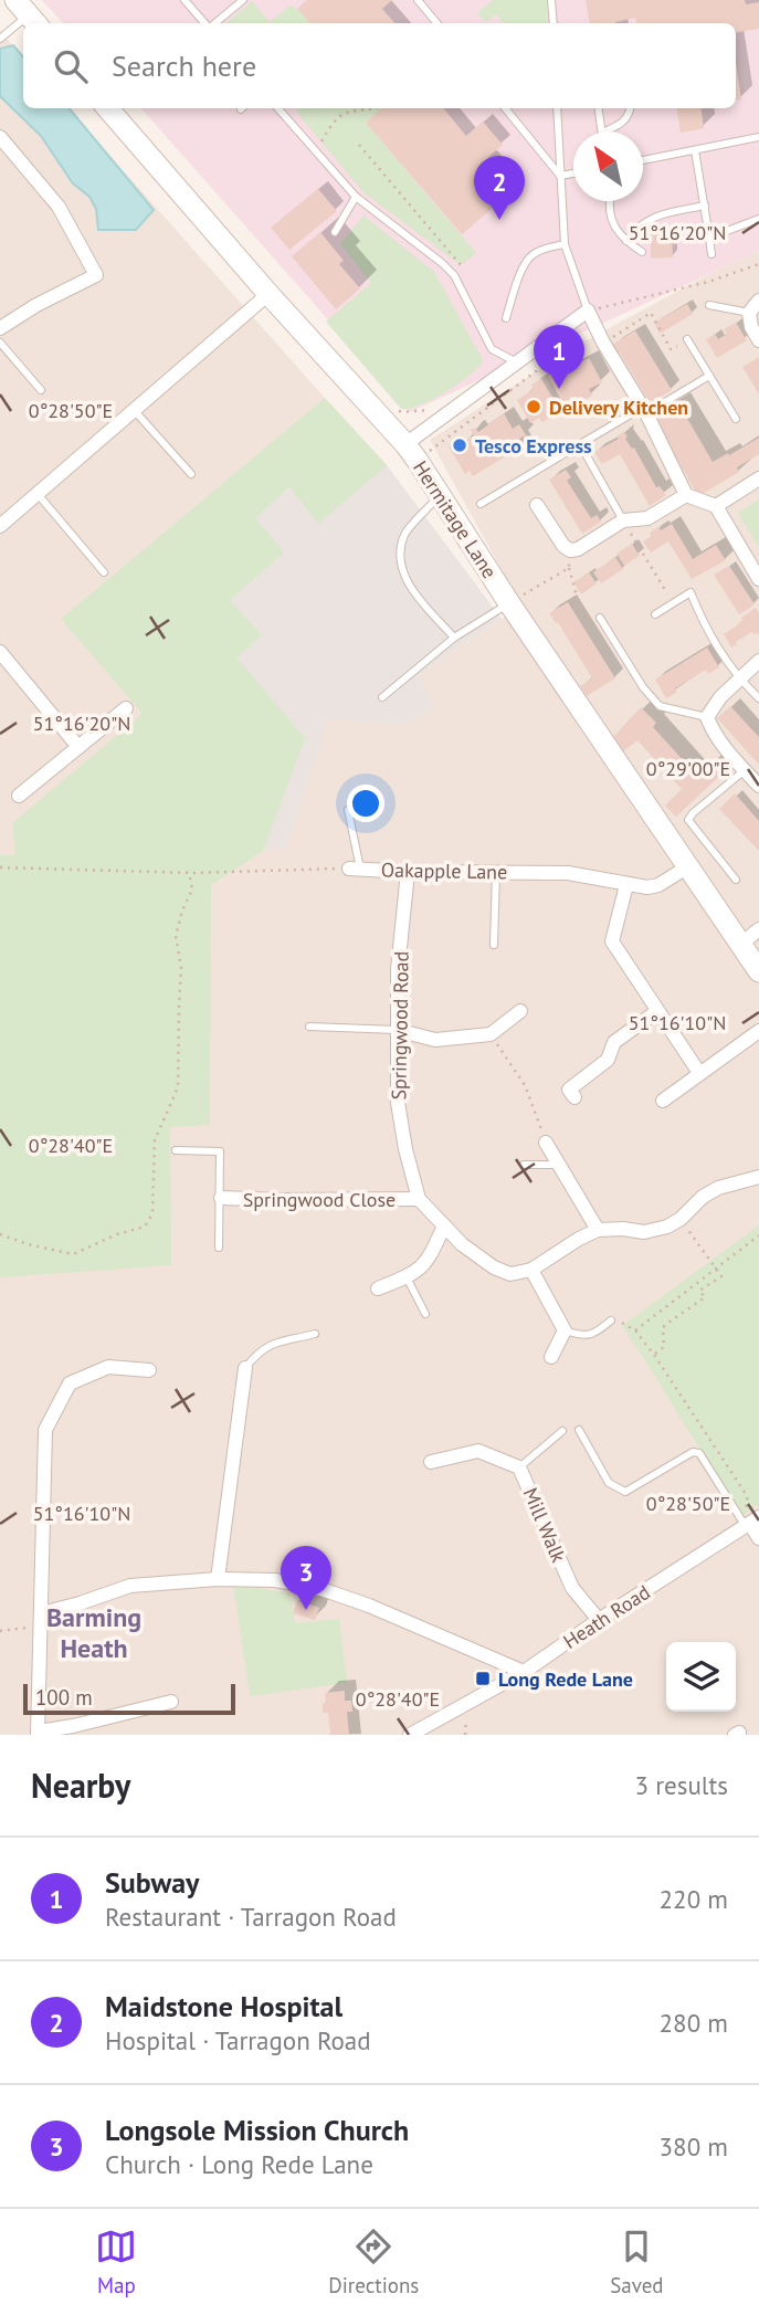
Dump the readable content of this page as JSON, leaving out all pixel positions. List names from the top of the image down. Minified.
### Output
{"streets":{"main road":["Hermitage Lane"],"street":["Oakapple Lane","Springwood Road","Springwood Close","Mill Walk","Heath Road"]},"crossings":[["Hermitage Lane","Oakapple Lane"],["Oakapple Lane","Springwood Road"],["Springwood Road","Springwood Close"],["Mill Walk","Heath Road"]],"districts":["Barming Heath"],"places":{"other":["Delivery Kitchen","Tesco Express"],"transit":["Long Rede Lane"]},"scale_bar":"100 m","north":"top left","page":{"search":"Search here","pins":["2","1","3"],"scale":"100 m","heading":["Nearby","3 results"],"list":[{"mark":"1","name":"Subway","note":"Restaurant · Tarragon Road","value":"220 m"},{"mark":"2","name":"Maidstone Hospital","note":"Hospital · Tarragon Road","value":"280 m"},{"mark":"3","name":"Longsole Mission Church","note":"Church · Long Rede Lane","value":"380 m"}],"nav":["Map","Directions","Saved"]},"coordinates":["51°16'20\"N","0°28'50\"E","0°29'00\"E","51°16'10\"N","0°28'40\"E"]}
